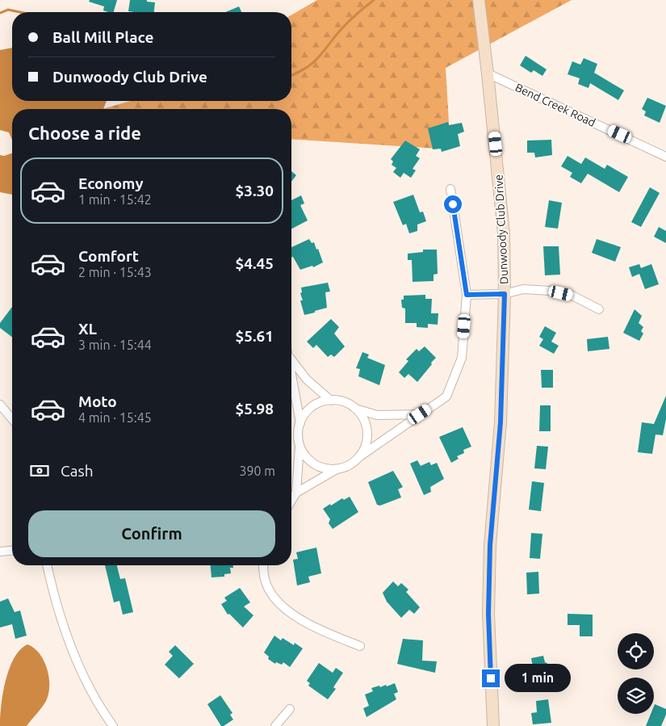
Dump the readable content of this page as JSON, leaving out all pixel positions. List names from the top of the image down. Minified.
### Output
{"streets":{"street":["Bend Creek Road","Dunwoody Club Drive"]},"crossings":[["Bend Creek Road","Dunwoody Club Drive"]],"page":{"banner":["Ball Mill Place","Dunwoody Club Drive"],"heading":"Choose a ride","list":[{"name":"Economy","note":"1 min · 15:42","value":"$3.30"},{"name":"Comfort","note":"2 min · 15:43","value":"$4.45"},{"name":"XL","note":"3 min · 15:44","value":"$5.61"},{"name":"Moto","note":"4 min · 15:45","value":"$5.98"}],"pay":["Cash","390 m"],"buttons":"Confirm","bubble":"1 min"}}
